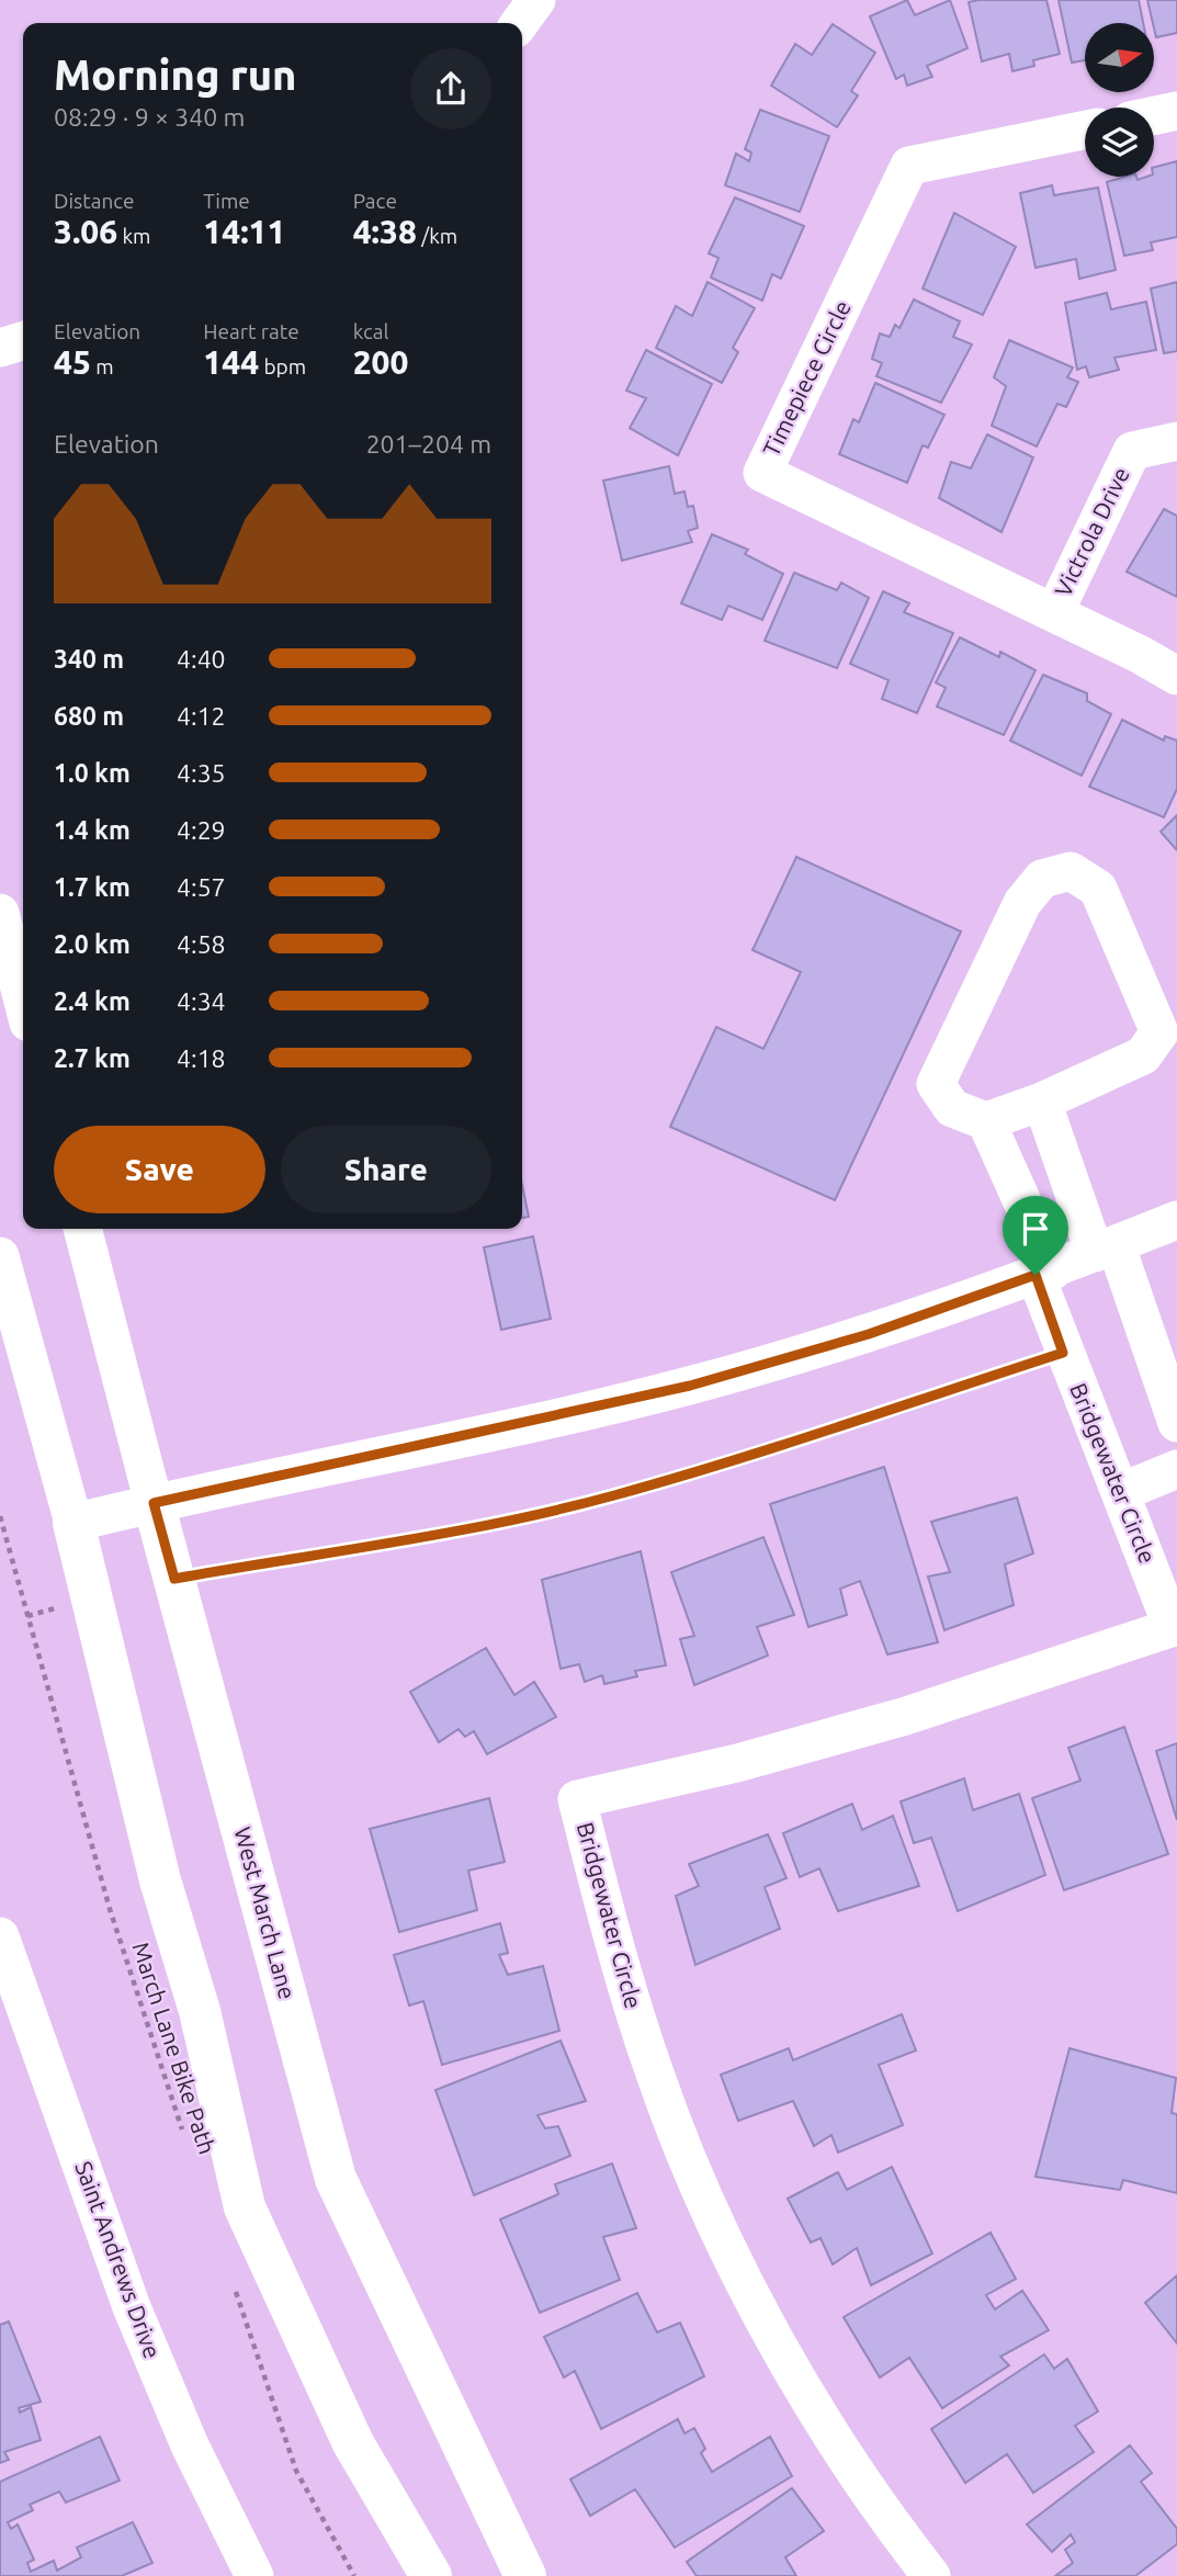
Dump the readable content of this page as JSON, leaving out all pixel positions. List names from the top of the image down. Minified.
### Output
{"streets":{"main road":["West March Lane"],"street":["Timepiece Circle","Victrola Drive","Bridgewater Circle","Saint Andrews Drive"],"path":["March Lane Bike Path"]},"crossings":[["Timepiece Circle","Victrola Drive"]],"north":"right","page":{"heading":["Morning run","08:29 · 9 × 340 m"],"stats":[["Distance","3.06 km"],["Time","14:11"],["Pace","4:38 /km"],["Elevation","45 m"],["Heart rate","144 bpm"],["kcal","200"]],"chart":["Elevation","201–204 m"],"list":[{"name":"340 m","note":"4:40"},{"name":"680 m","note":"4:12"},{"name":"1.0 km","note":"4:35"},{"name":"1.4 km","note":"4:29"},{"name":"1.7 km","note":"4:57"},{"name":"2.0 km","note":"4:58"},{"name":"2.4 km","note":"4:34"},{"name":"2.7 km","note":"4:18"}],"buttons":["Save","Share"]}}
